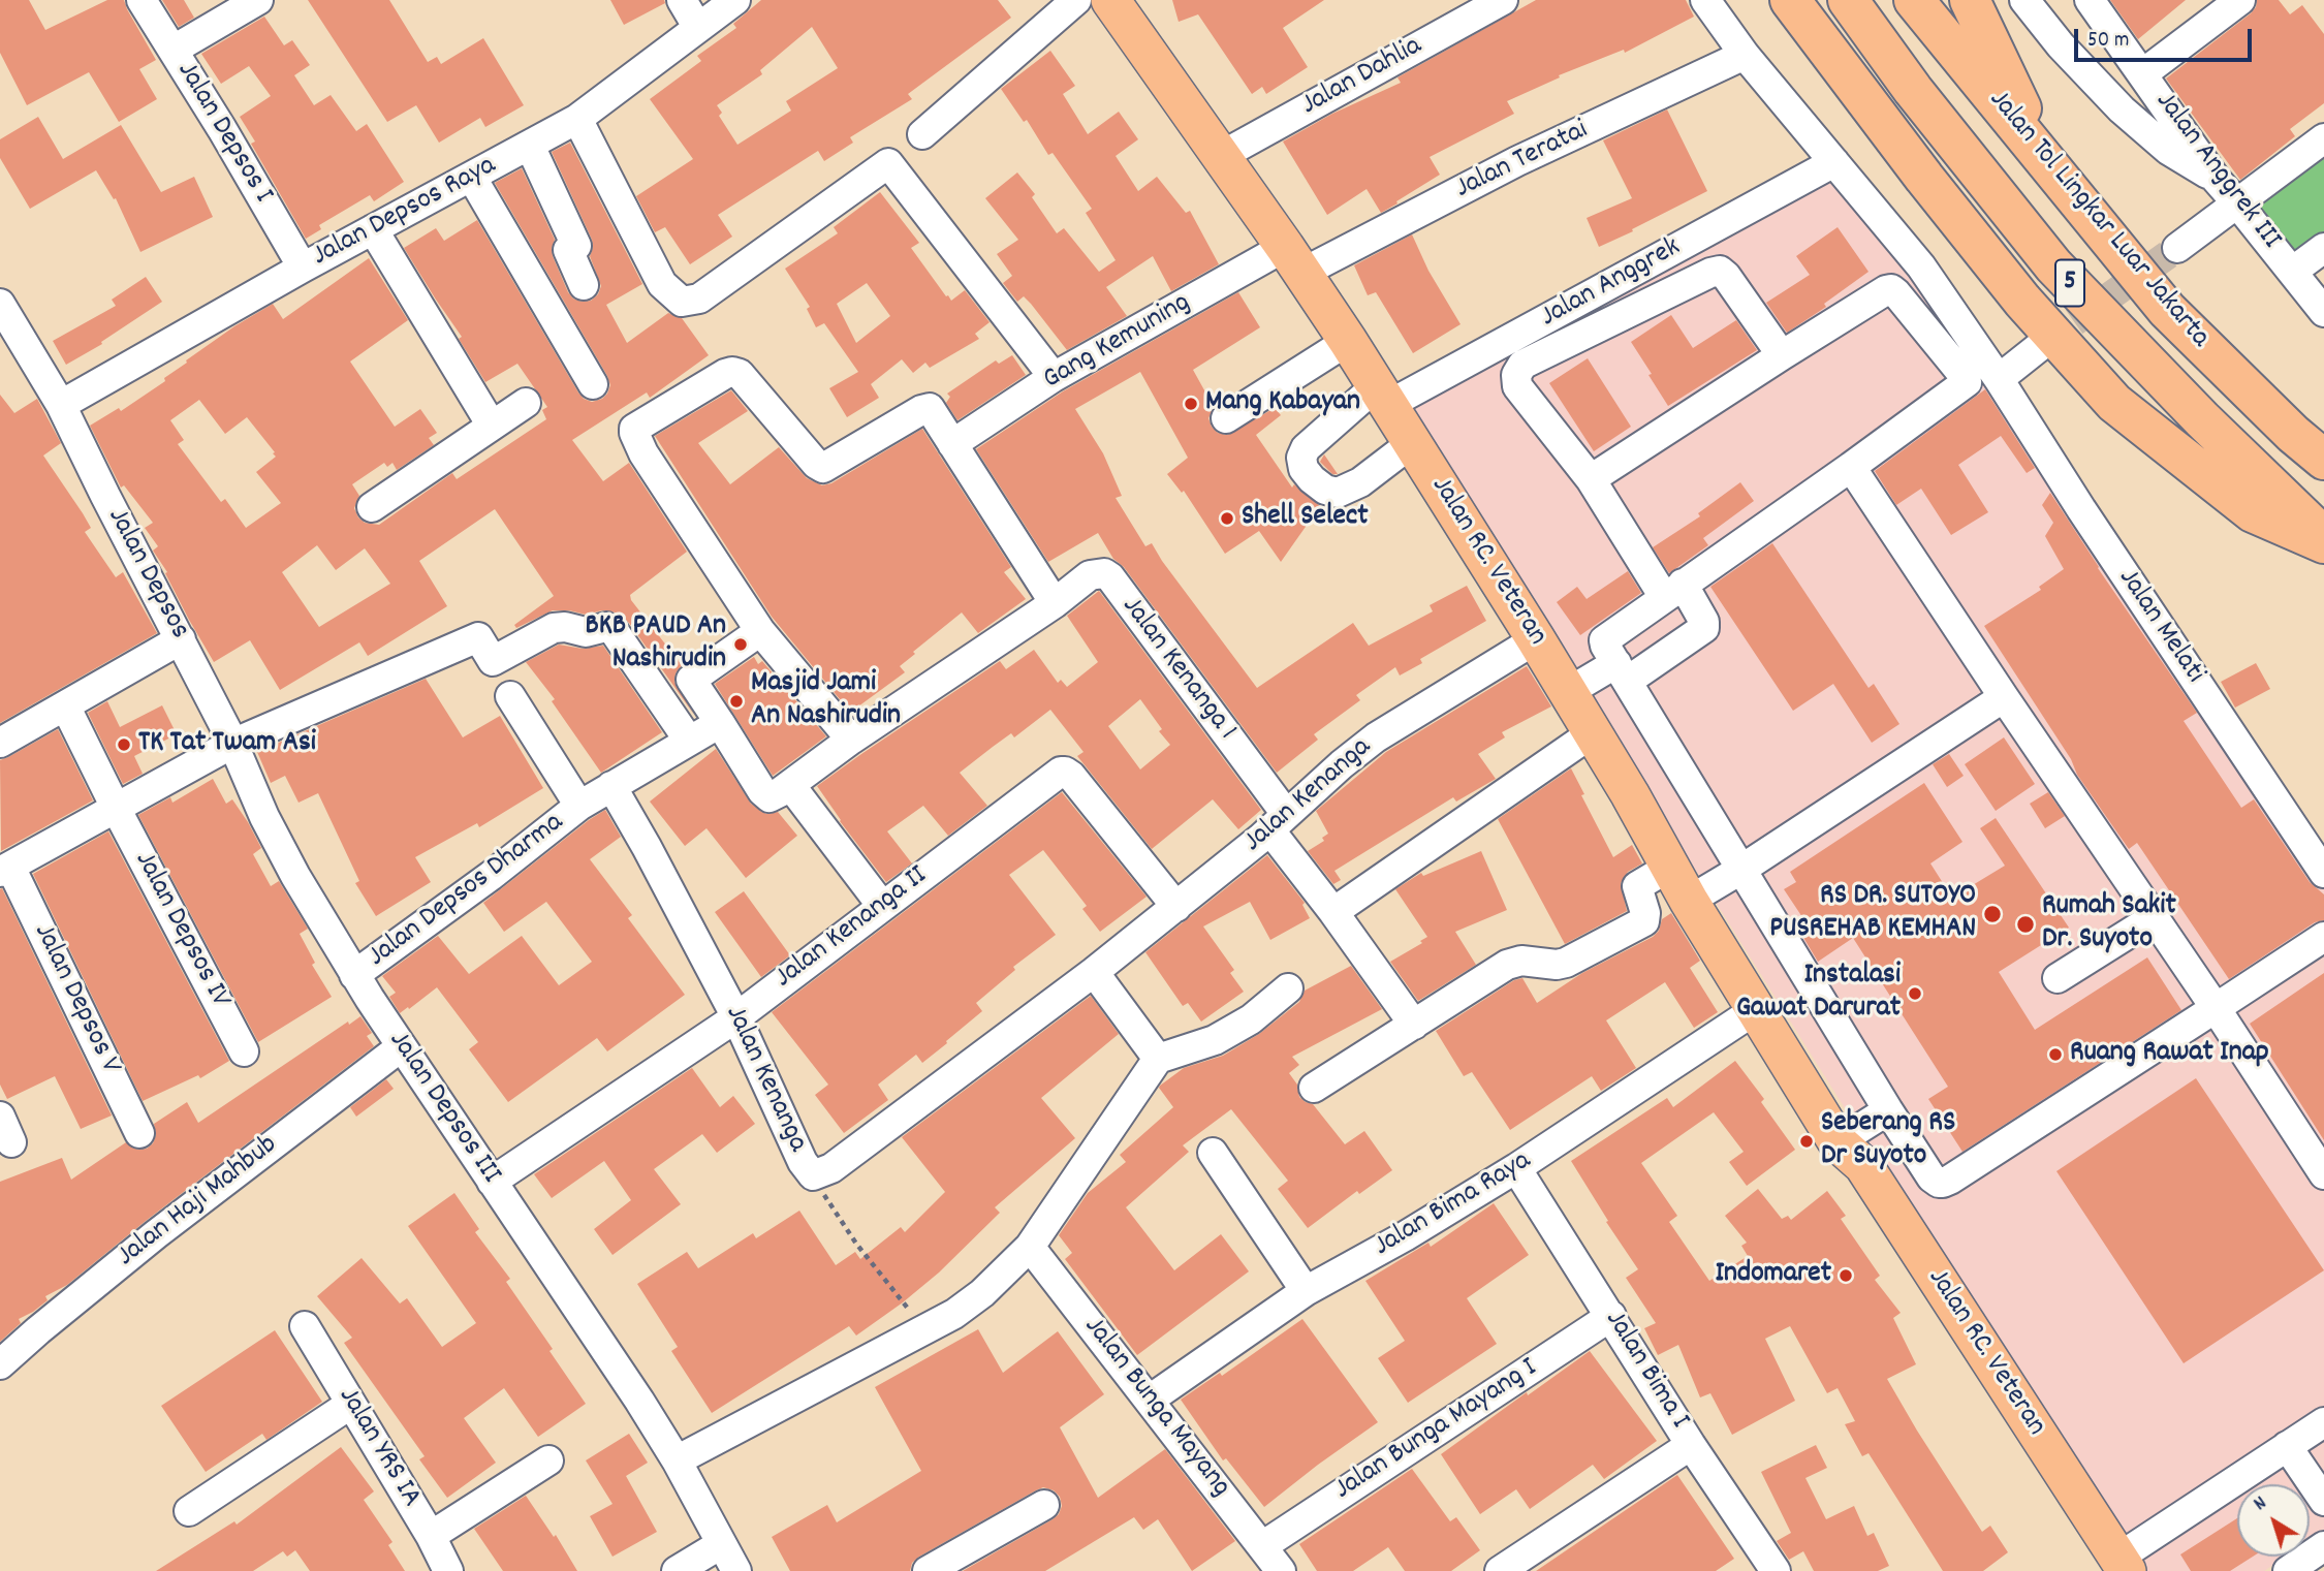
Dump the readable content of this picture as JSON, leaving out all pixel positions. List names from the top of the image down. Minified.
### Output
{"streets":{"highway":["Jalan Tol Lingkar Luar Jakarta","5"],"main road":["Jalan RC. Veteran"],"street":["Jalan Dahlia","Jalan Depsos I","Jalan Teratai","Jalan Anggrek III","Jalan Depsos Raya","Jalan Anggrek","Gang Kemuning","Jalan Depsos","Jalan Melati","Jalan Kenanga 1","Jalan Kenanga","Jalan Depsos Dharma","Jalan Kenanga II","Jalan Depsos IV","Jalan Depsos V","Jalan Depsos III","Jalan Haji Mahbub","Jalan Bima Raya","Jalan Bima I","Jalan Bunga Mayang","Jalan Bunga Mayang I","Jalan YRS IA"]},"crossings":[["Jalan Dahlia","Jalan RC. Veteran"],["Jalan Depsos I","Jalan Depsos Raya"],["Jalan Teratai","Gang Kemuning"],["Jalan Teratai","Jalan RC. Veteran"],["Jalan Teratai","Jalan Melati"],["Jalan Depsos Raya","Jalan Depsos"],["Jalan Anggrek","Jalan RC. Veteran"],["Jalan Anggrek","Jalan Melati"],["Gang Kemuning","Jalan RC. Veteran"],["Jalan RC. Veteran","Jalan Kenanga"],["Jalan RC. Veteran","Jalan Bima Raya"],["Jalan Depsos","Jalan Depsos III"],["Jalan Kenanga 1","Jalan Kenanga"],["Jalan Kenanga","Jalan Kenanga II"],["Jalan Depsos Dharma","Jalan Depsos III"],["Jalan Kenanga II","Jalan Depsos III"],["Jalan Depsos III","Jalan Haji Mahbub"],["Jalan Bima Raya","Jalan Bima I"],["Jalan Bima Raya","Jalan Bunga Mayang"],["Jalan Bima I","Jalan Bunga Mayang I"],["Jalan Bunga Mayang","Jalan Bunga Mayang I"]],"places":["Mang Kabayan","Shell Select","BKB PAUD An Nashirudin","Masjid Jami An Nashirudin","TK Tat Twam Asi","RS DR. SUTOYO PUSREHAB KEMHAN","Rumah Sakit Dr. Suyoto","Instalasi Gawat Darurat","Ruang Rawat Inap","Seberang RS Dr Suyoto","Indomaret"],"scale_bar":"50 m","north":"top left"}
